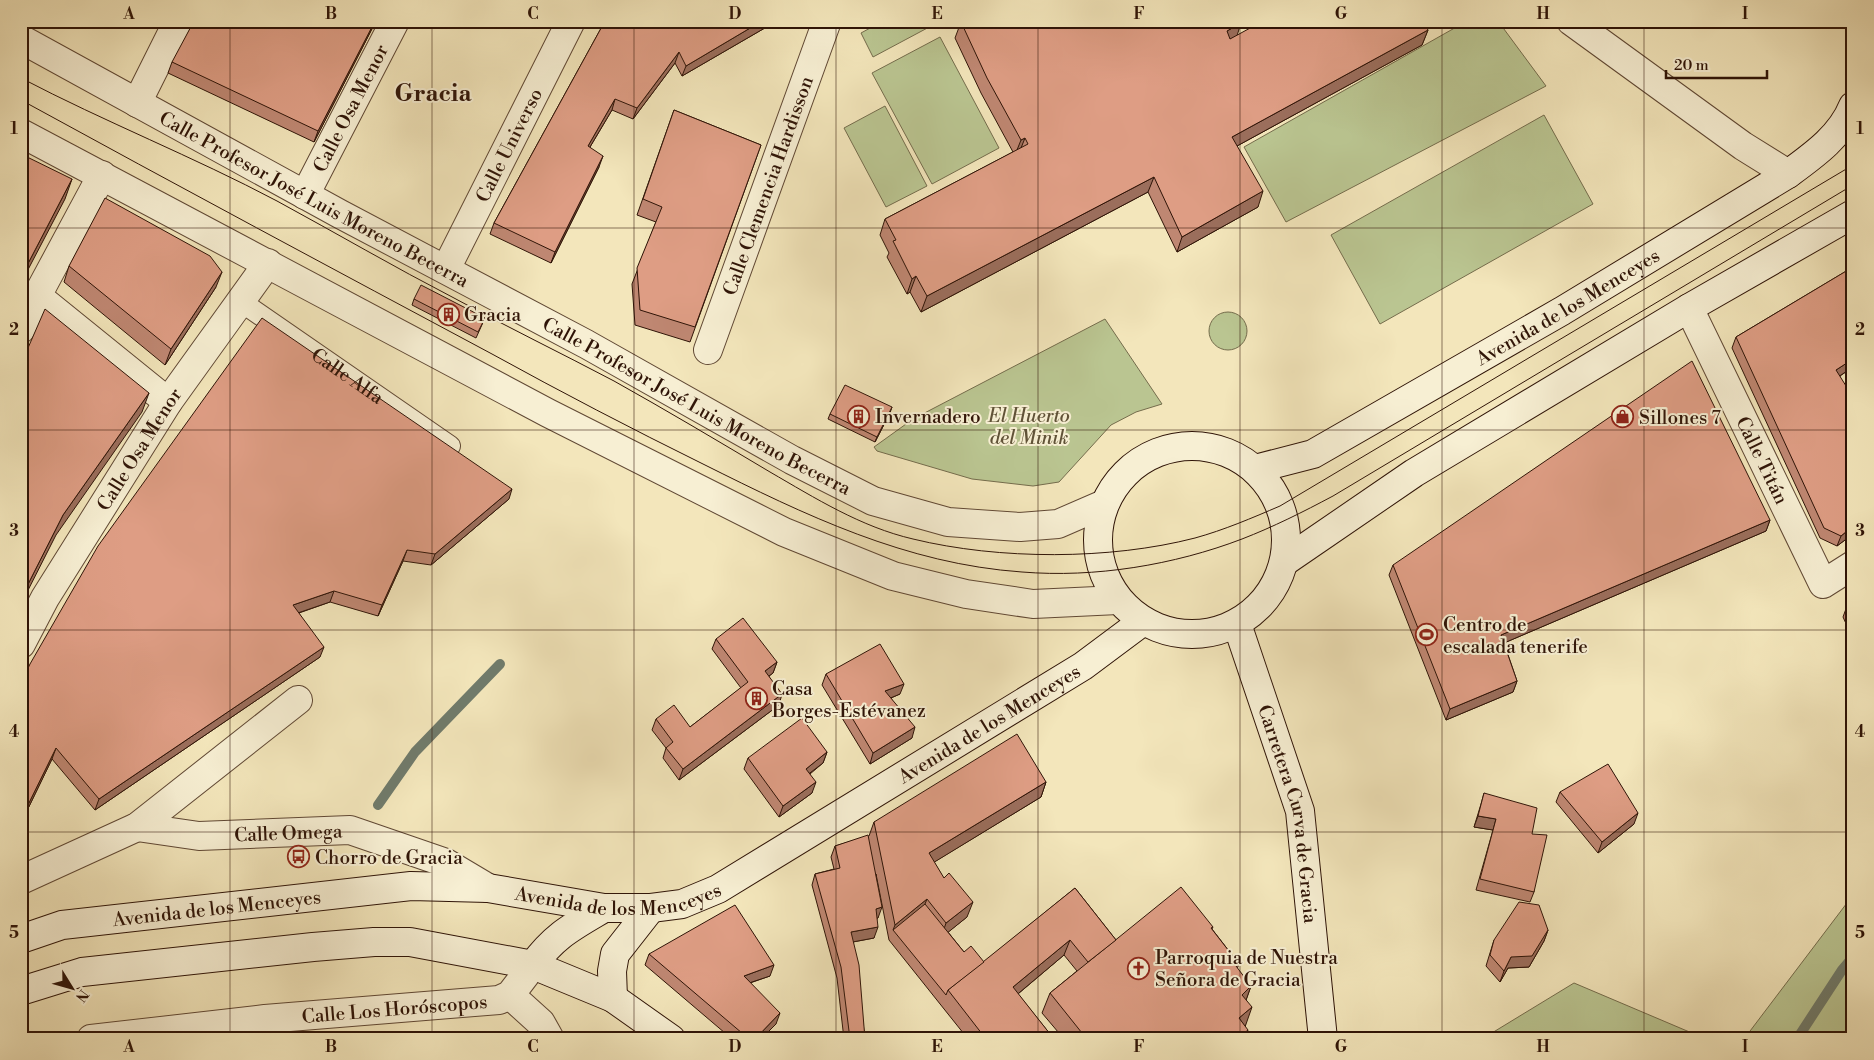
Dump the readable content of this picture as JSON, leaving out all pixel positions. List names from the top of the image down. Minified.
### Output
{"streets":{"street":["Calle Osa Menor","Calle Universo","Calle Clemencia Hardisson","Calle Profesor José Luis Moreno Becerra","Avenida de los Menceyes","Calle Titán","Carretera Curva de Gracia","Calle Omega","Calle Los Horóscopos"],"lane":["Calle Alfa"]},"crossings":[["Calle Osa Menor","Calle Profesor José Luis Moreno Becerra"],["Calle Osa Menor","Calle Alfa"],["Calle Universo","Calle Profesor José Luis Moreno Becerra"],["Avenida de los Menceyes","Calle Omega"],["Avenida de los Menceyes","Calle Los Horóscopos"]],"districts":["Gracia"],"parks":["El Huerto del Minik"],"places":{"building":["Gracia","Invernadero","Casa Borges-Estévanez"],"shop":["Sillones 7"],"sports":["Centro de escalada tenerife"],"bus stop":["Chorro de Gracia"],"church":["Parroquia de Nuestra Señora de Gracia"]},"scale_bar":"20 m","north":"bottom right","grid":{"columns":["A","B","C","D","E","F","G","H","I"],"rows":["1","2","3","4","5"]}}
